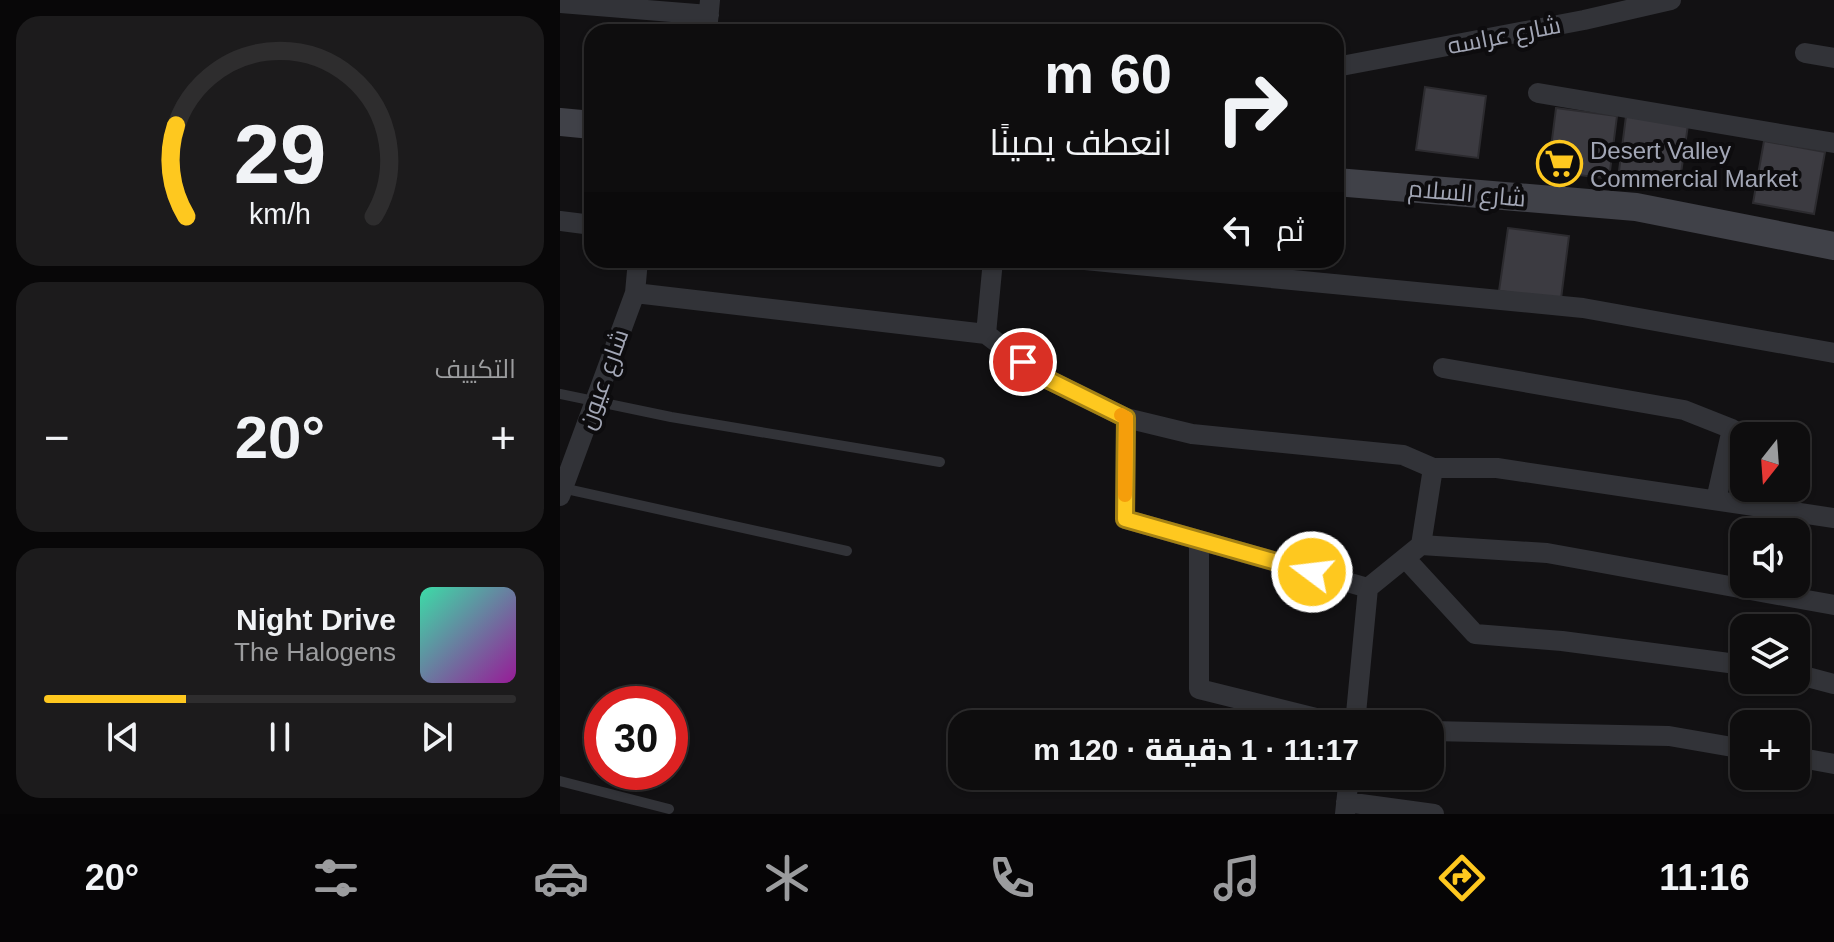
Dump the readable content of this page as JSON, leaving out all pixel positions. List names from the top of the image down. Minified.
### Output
{"streets":{"street":["شارع عراسه","شارع السلام","شارع عيون"]},"places":{"supermarket":["Desert Valley Commercial Market"]},"north":"bottom","page":{"turn":["60 m","انعطف يمينًا"],"then":"ثم","tile":"التكييف","heat":["−","20°","+"],"map_buttons":"+","song":["Night Drive","The Halogens"],"limit":"30","trip":"11:17 · 1 دقيقة · 120 m","tabs":["11:16","20°"],"gauge":["29","km/h"]}}
